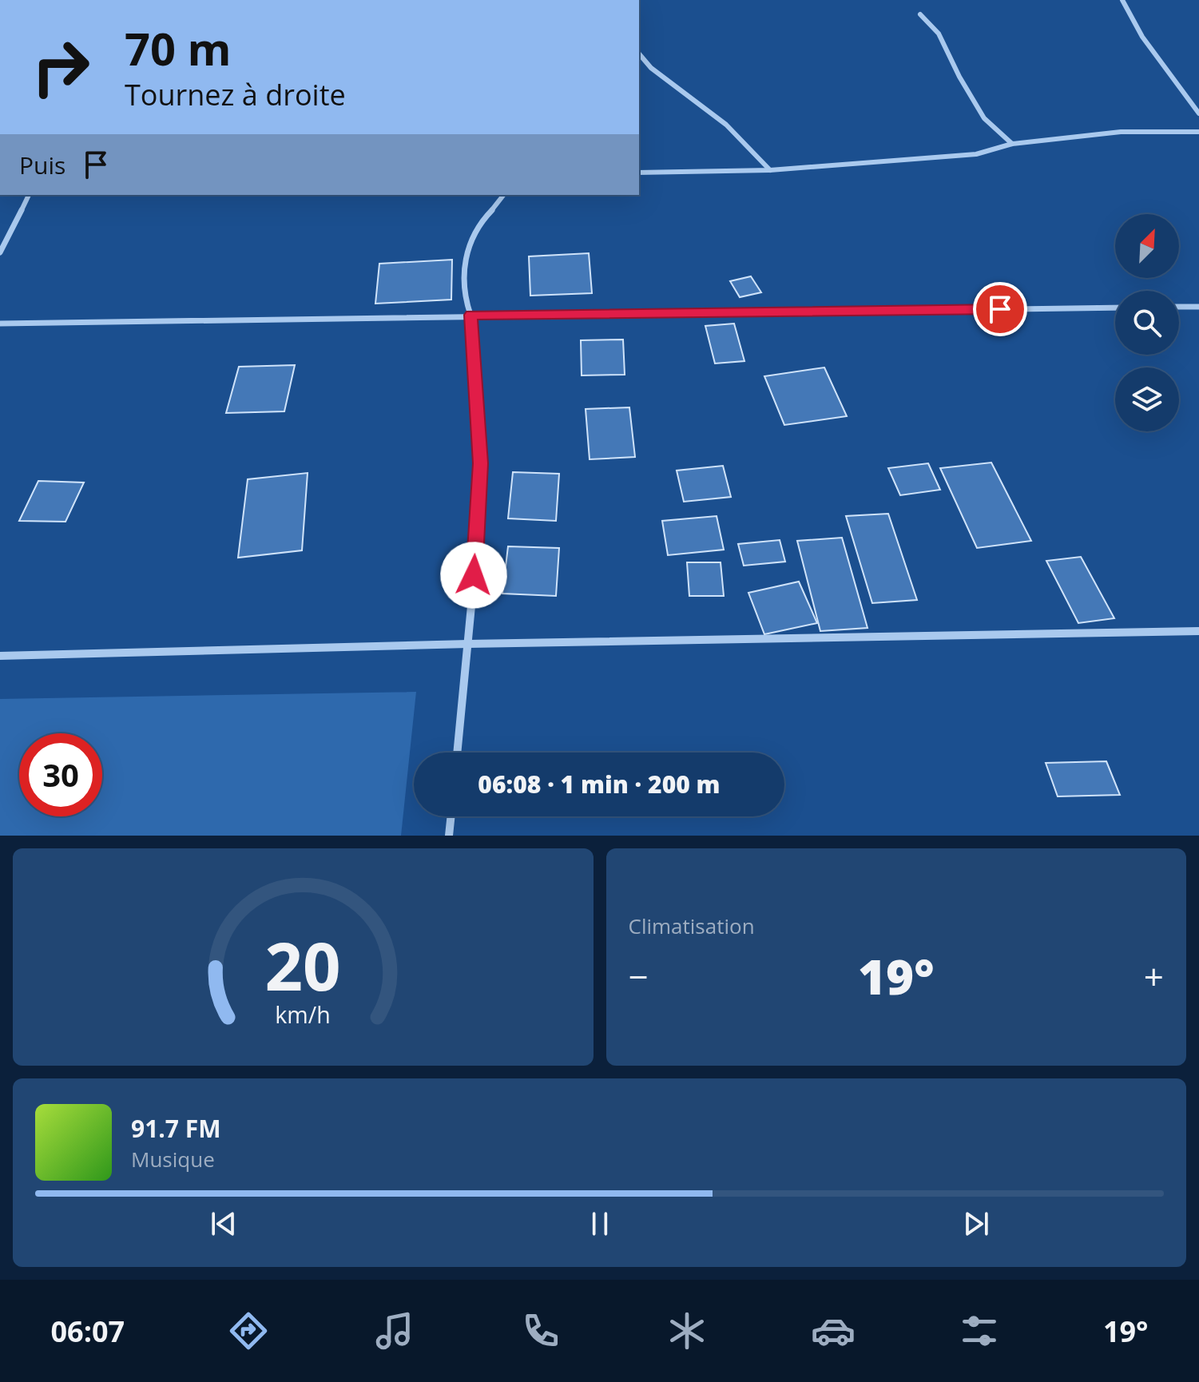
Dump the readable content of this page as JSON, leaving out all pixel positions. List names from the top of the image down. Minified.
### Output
{"north":"top right","page":{"turn":["70 m","Tournez à droite"],"then":"Puis","limit":"30","trip":"06:08 · 1 min · 200 m","tile":"Climatisation","heat":["−","19°","+"],"song":["91.7 FM","Musique"],"tabs":["06:07","19°"],"gauge":["20","km/h"]}}
